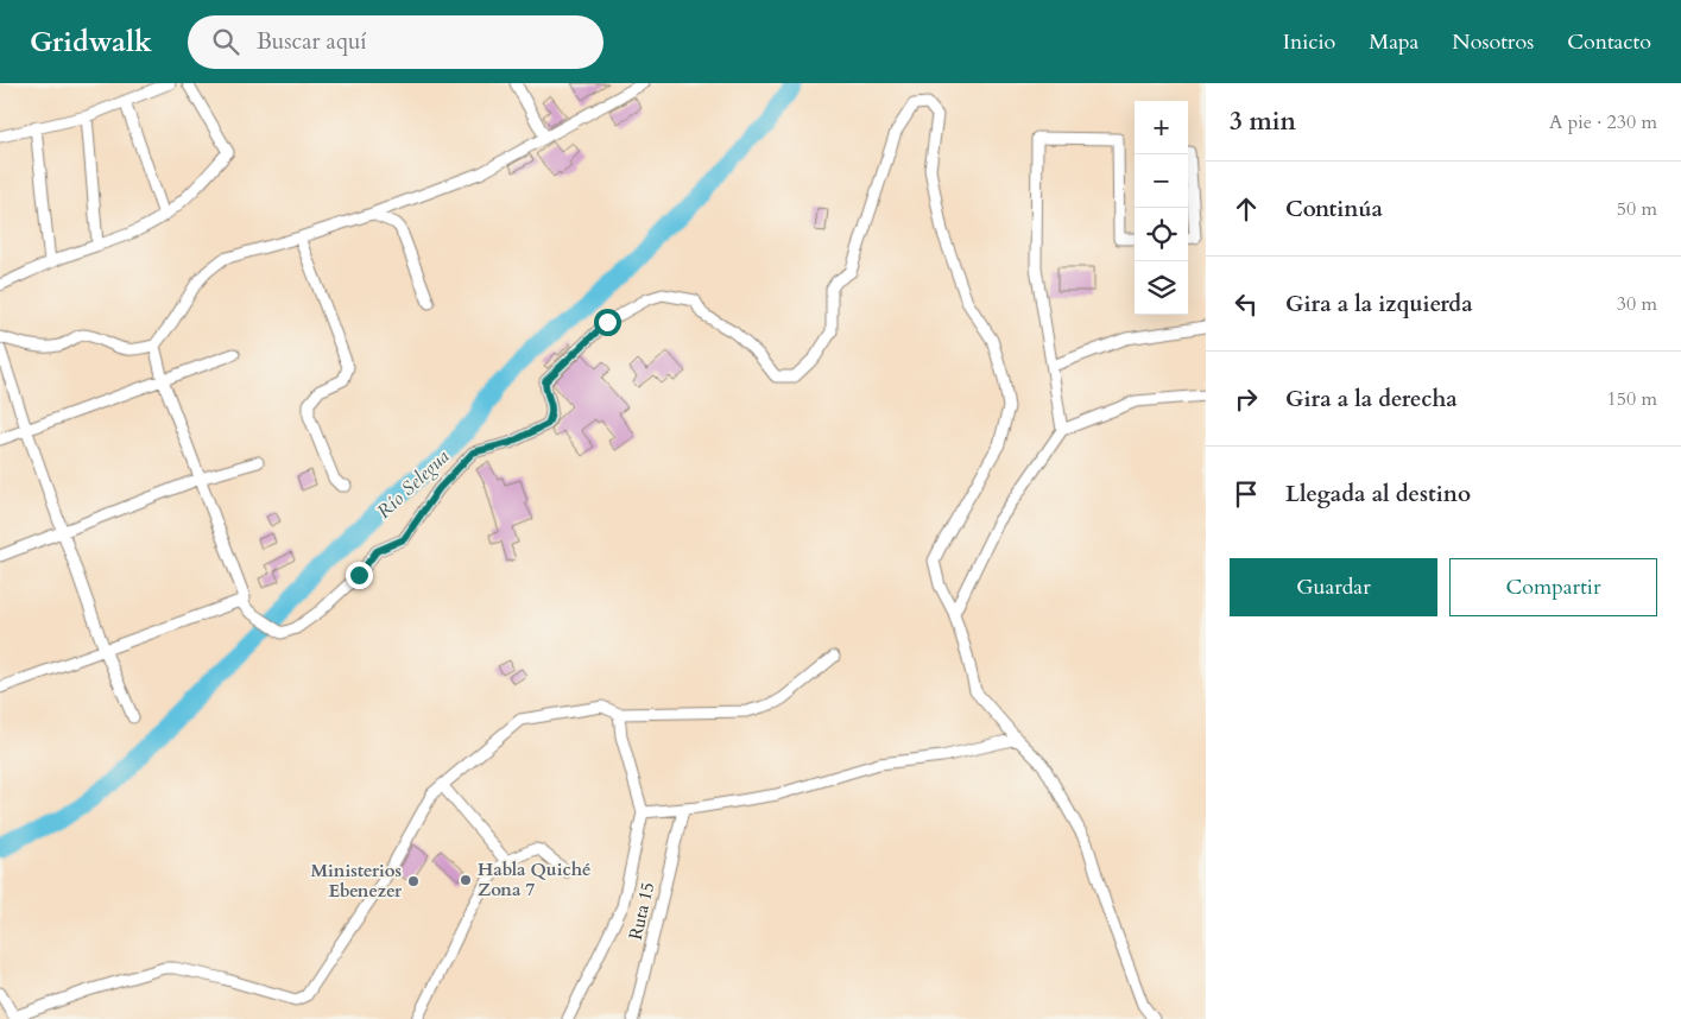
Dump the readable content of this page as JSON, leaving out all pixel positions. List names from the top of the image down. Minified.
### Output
{"streets":{"street":["Ruta 15"]},"water":["Río Selegua"],"places":["Habla Quiché Zona 7","Ministerios Ebenezer"],"page":{"header":"Gridwalk","search":"Buscar aquí","nav":["Inicio","Mapa","Nosotros","Contacto"],"heading":["3 min","A pie · 230 m"],"map_buttons":["+","−"],"list":[["Continúa","50 m"],["Gira a la izquierda","30 m"],["Gira a la derecha","150 m"],"Llegada al destino"],"buttons":["Guardar","Compartir"]}}
